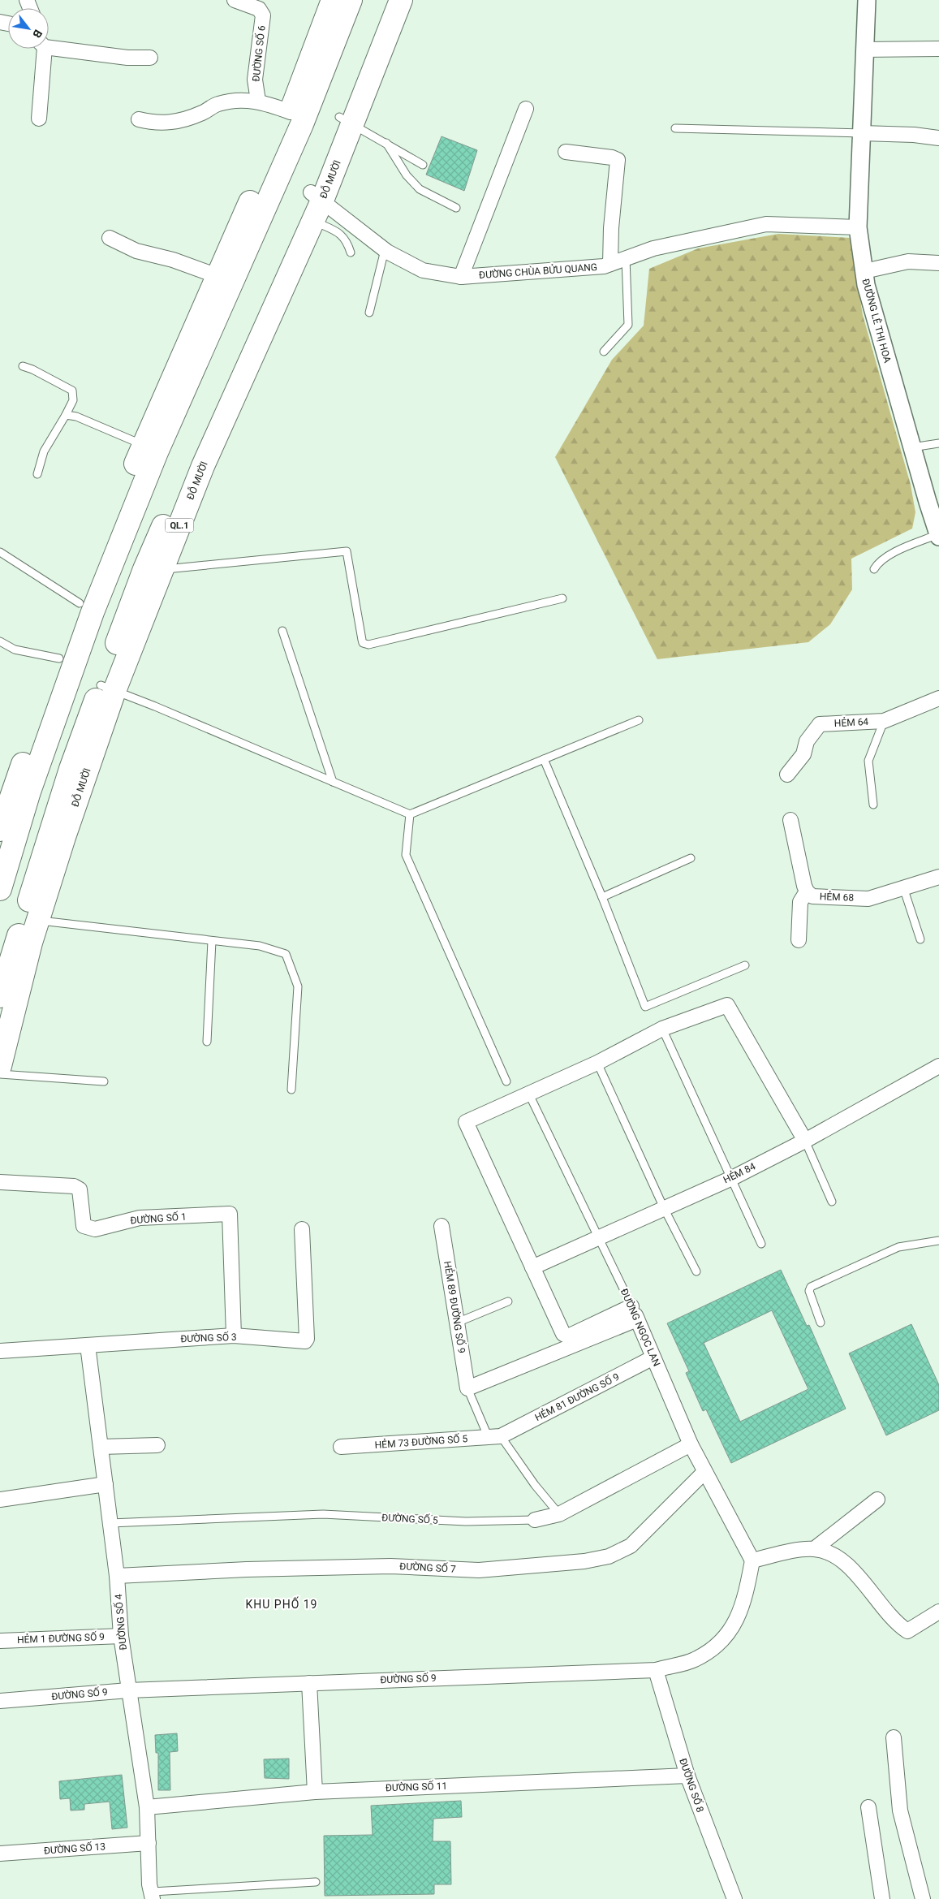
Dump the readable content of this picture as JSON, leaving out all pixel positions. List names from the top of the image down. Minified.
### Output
{"streets":{"highway":["ĐỖ MƯỜI","QL.1"],"street":["ĐƯỜNG SỐ 6","ĐƯỜNG CHÙA BỬU QUANG","ĐƯỜNG LÊ THỊ HOA","HẺM 64","HẺM 68","HẺM 84","ĐƯỜNG SỐ 1","HẺM 89 ĐƯỜNG SỐ 9","ĐƯỜNG NGỌC LAN","ĐƯỜNG SỐ 3","HẺM 81 ĐƯỜNG SỐ 9","HẺM 73 ĐƯỜNG SỐ 5","ĐƯỜNG SỐ 5","ĐƯỜNG SỐ 7","ĐƯỜNG SỐ 4","HẺM 1 ĐƯỜNG SỐ 9","ĐƯỜNG SỐ 9","ĐƯỜNG SỐ 8","ĐƯỜNG SỐ 11","ĐƯỜNG SỐ 13"]},"crossings":[["ĐỖ MƯỜI","ĐƯỜNG CHÙA BỬU QUANG"],["ĐƯỜNG CHÙA BỬU QUANG","ĐƯỜNG LÊ THỊ HOA"],["HẺM 84","ĐƯỜNG NGỌC LAN"],["ĐƯỜNG SỐ 1","ĐƯỜNG SỐ 3"],["ĐƯỜNG NGỌC LAN","HẺM 81 ĐƯỜNG SỐ 9"],["ĐƯỜNG NGỌC LAN","ĐƯỜNG SỐ 5"],["ĐƯỜNG NGỌC LAN","ĐƯỜNG SỐ 7"],["ĐƯỜNG NGỌC LAN","ĐƯỜNG SỐ 9"],["ĐƯỜNG SỐ 3","ĐƯỜNG SỐ 4"],["HẺM 81 ĐƯỜNG SỐ 9","HẺM 73 ĐƯỜNG SỐ 5"],["ĐƯỜNG SỐ 5","ĐƯỜNG SỐ 4"],["ĐƯỜNG SỐ 7","ĐƯỜNG SỐ 4"],["ĐƯỜNG SỐ 4","HẺM 1 ĐƯỜNG SỐ 9"],["ĐƯỜNG SỐ 4","ĐƯỜNG SỐ 9"],["ĐƯỜNG SỐ 4","ĐƯỜNG SỐ 11"],["ĐƯỜNG SỐ 4","ĐƯỜNG SỐ 13"],["ĐƯỜNG SỐ 9","ĐƯỜNG SỐ 8"],["ĐƯỜNG SỐ 8","ĐƯỜNG SỐ 11"]],"districts":["KHU PHỐ 19"],"north":"bottom right"}
